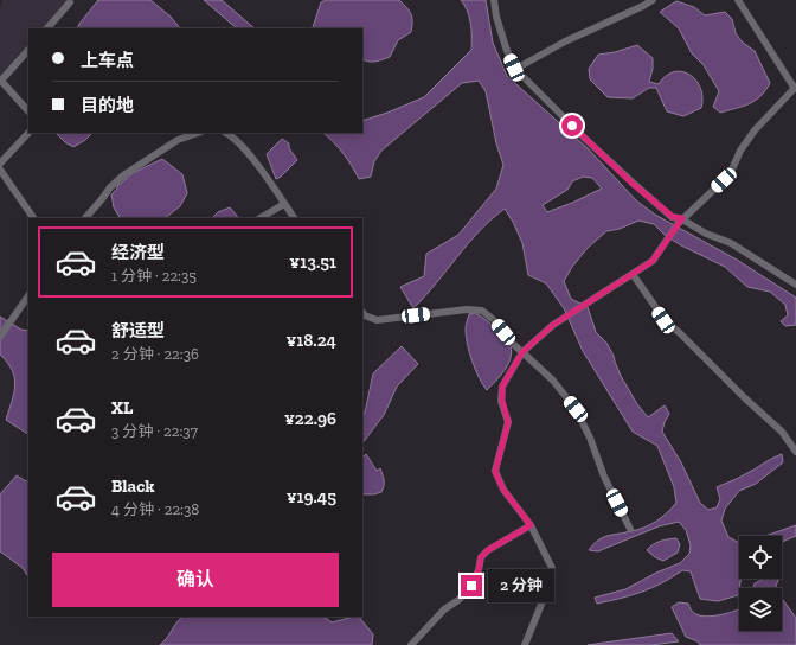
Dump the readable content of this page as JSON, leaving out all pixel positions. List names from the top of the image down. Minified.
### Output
{"page":{"banner":["上车点","目的地"],"list":[{"name":"经济型","note":"1 分钟 · 22:35","value":"¥13.51"},{"name":"舒适型","note":"2 分钟 · 22:36","value":"¥18.24"},{"name":"XL","note":"3 分钟 · 22:37","value":"¥22.96"},{"name":"Black","note":"4 分钟 · 22:38","value":"¥19.45"}],"buttons":"确认","bubble":"2 分钟"}}
